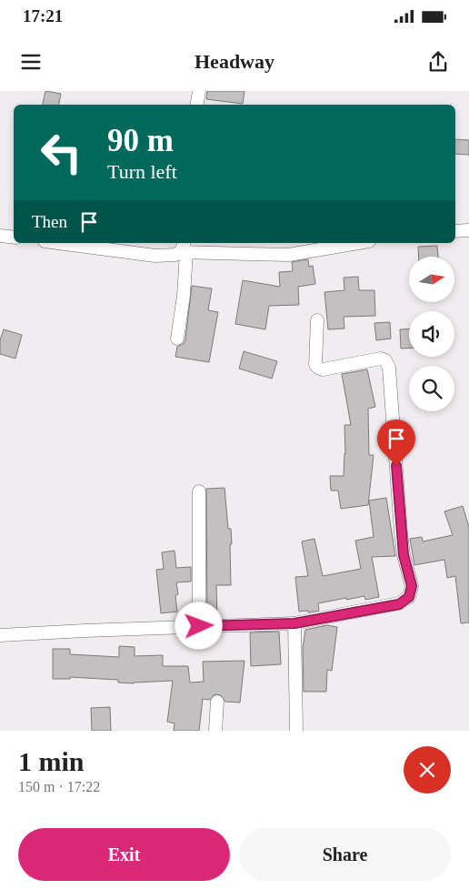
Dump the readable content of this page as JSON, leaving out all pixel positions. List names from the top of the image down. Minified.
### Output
{"north":"right","page":{"status":"17:21","header":"Headway","turn":["90 m","Turn left"],"then":"Then","heading":["1 min","150 m · 17:22"],"buttons":["Exit","Share"]}}
